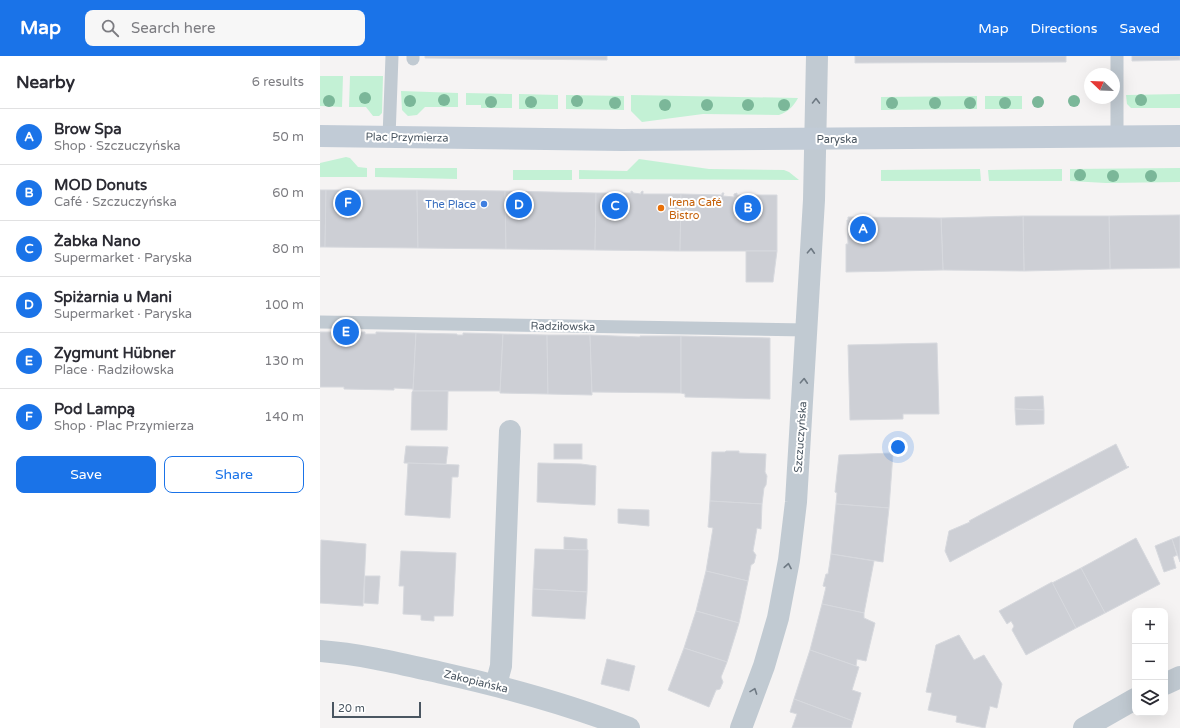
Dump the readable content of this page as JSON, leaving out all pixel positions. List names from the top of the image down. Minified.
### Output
{"streets":{"street":["Plac Przymierza","Paryska","Szczuczyńska","Zakopiańska"],"lane":["Radziłowska"]},"crossings":[["Plac Przymierza","Paryska"],["Paryska","Szczuczyńska"],["Radziłowska","Szczuczyńska"]],"one_way":["Szczuczyńska"],"places":["The Place","Irena Café Bistro"],"scale_bar":"20 m","north":"top left","page":{"header":"Map","search":"Search here","nav":["Map","Directions","Saved"],"heading":["Nearby","6 results"],"list":[{"mark":"A","name":"Brow Spa","note":"Shop · Szczuczyńska","value":"50 m"},{"mark":"B","name":"MOD Donuts","note":"Café · Szczuczyńska","value":"60 m"},{"mark":"C","name":"Żabka Nano","note":"Supermarket · Paryska","value":"80 m"},{"mark":"D","name":"Spiżarnia u Mani","note":"Supermarket · Paryska","value":"100 m"},{"mark":"E","name":"Zygmunt Hübner","note":"Place · Radziłowska","value":"130 m"},{"mark":"F","name":"Pod Lampą","note":"Shop · Plac Przymierza","value":"140 m"}],"pins":["F","D","C","B","A","E"],"buttons":["Save","Share"],"map_buttons":["+","−"],"scale":"20 m"}}
